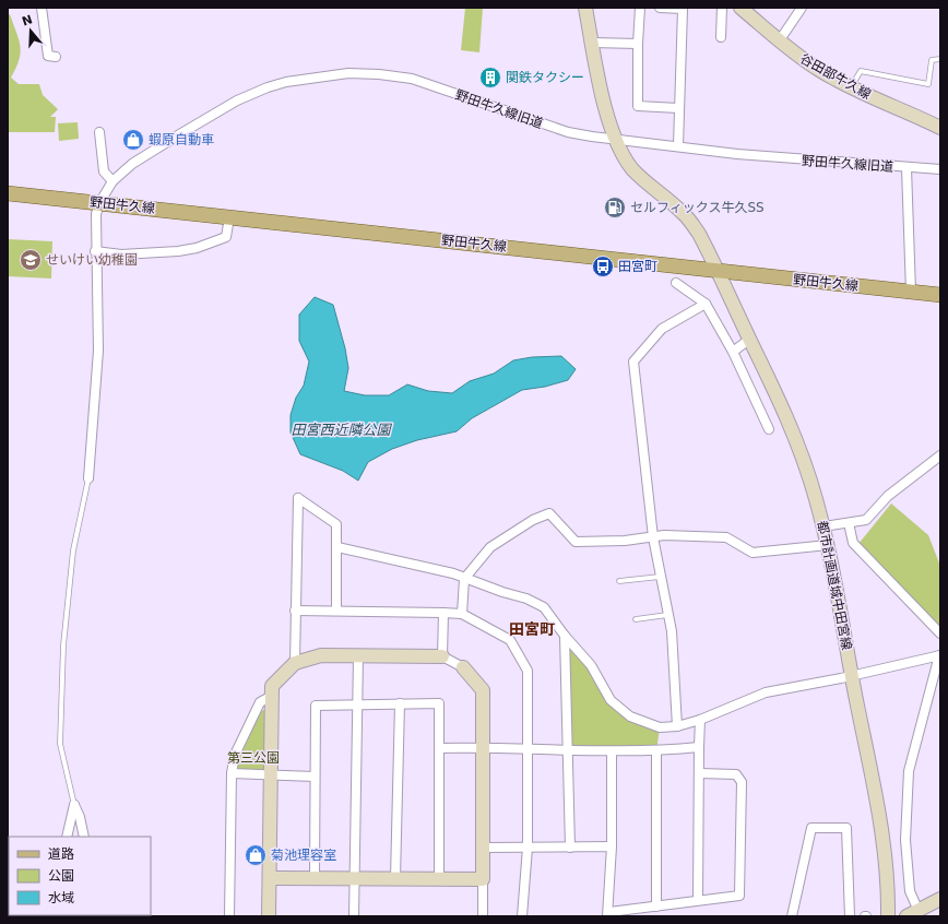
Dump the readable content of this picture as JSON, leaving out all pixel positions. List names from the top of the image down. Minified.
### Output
{"streets":{"main road":["野田牛久線"],"street":["谷田部牛久線","野田牛久線旧道","都市計画道城中田宮線"]},"crossings":[["野田牛久線旧道","野田牛久線"],["野田牛久線旧道","都市計画道城中田宮線"],["野田牛久線","都市計画道城中田宮線"]],"districts":["田宮町"],"water":["田宮西近隣公園"],"parks":["第三公園"],"places":{"building":["関鉄タクシー"],"shop":["蝦原自動車","菊池理容室"],"fuel station":["セルフィックス牛久SS"],"school or university":["せいけい幼稚園"],"bus stop":["田宮町"]},"legend":["道路","公園","水域"],"north":"top"}
